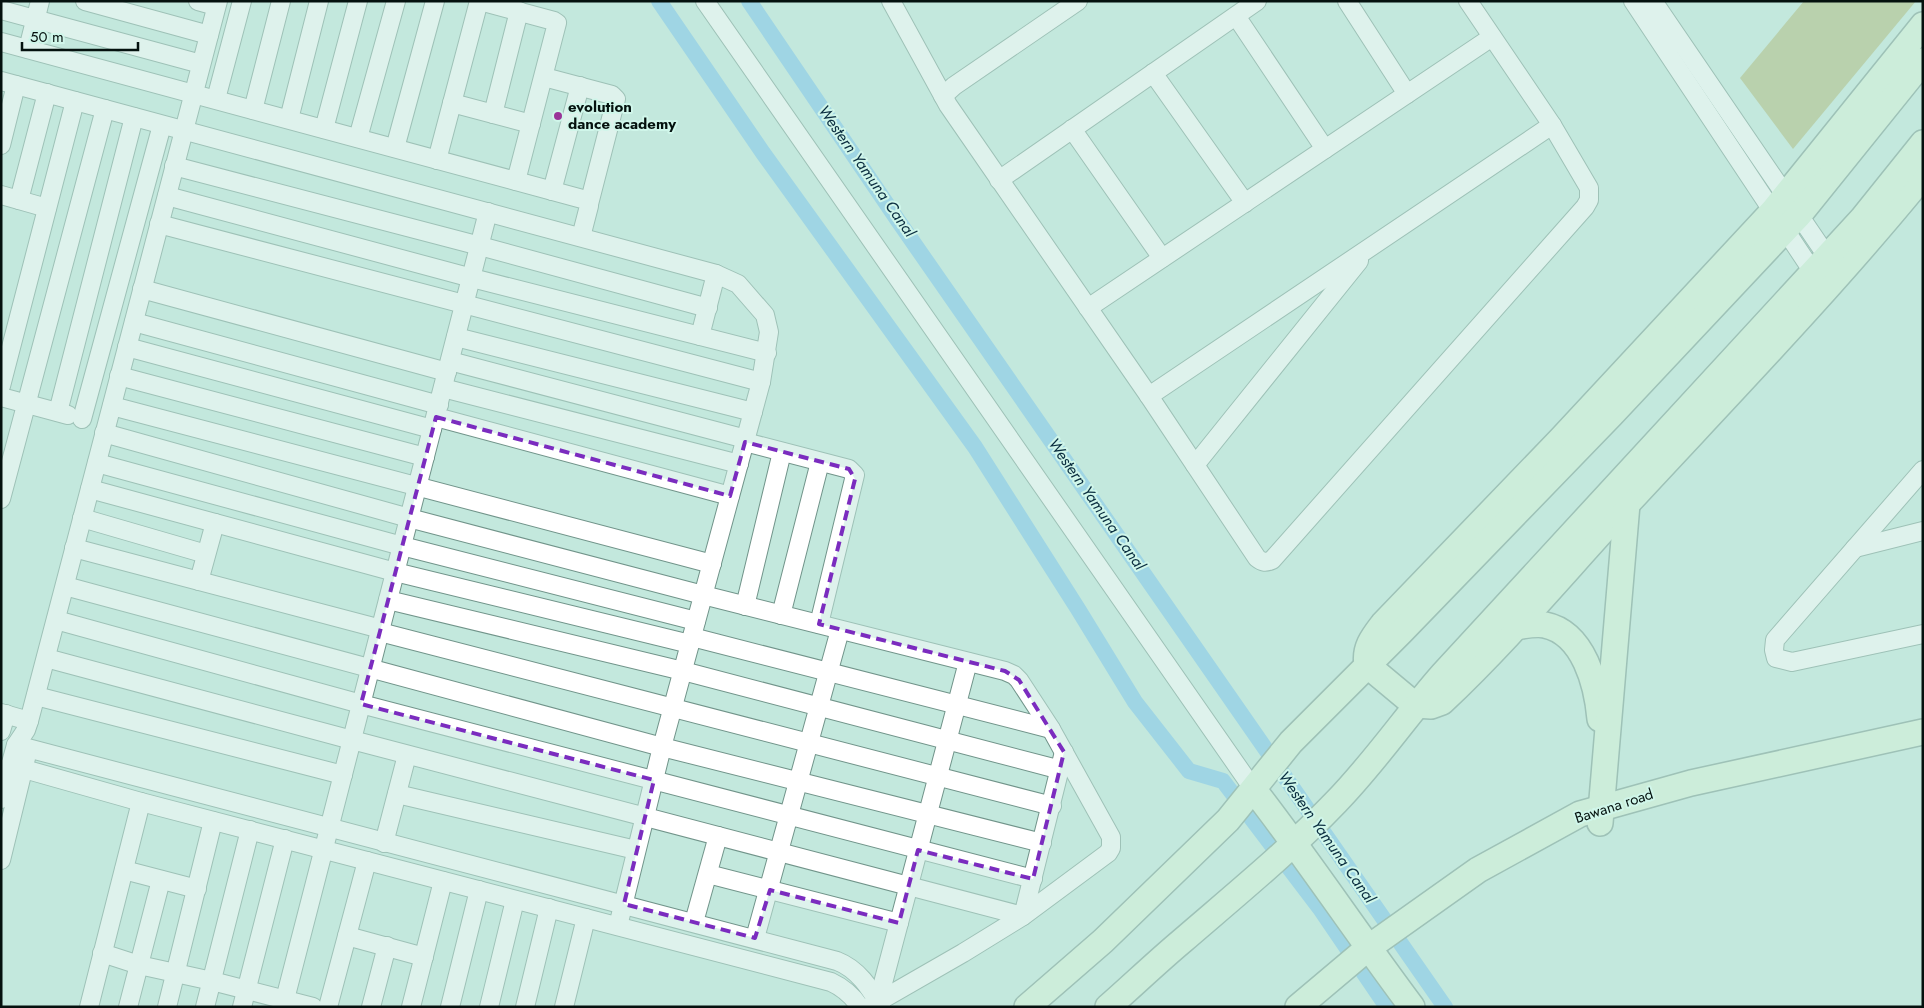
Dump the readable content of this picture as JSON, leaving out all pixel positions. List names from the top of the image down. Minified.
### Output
{"streets":{"street":["Bawana road"]},"water":["Western Yamuna Canal"],"places":["evolution dance academy"],"scale_bar":"50 m"}
